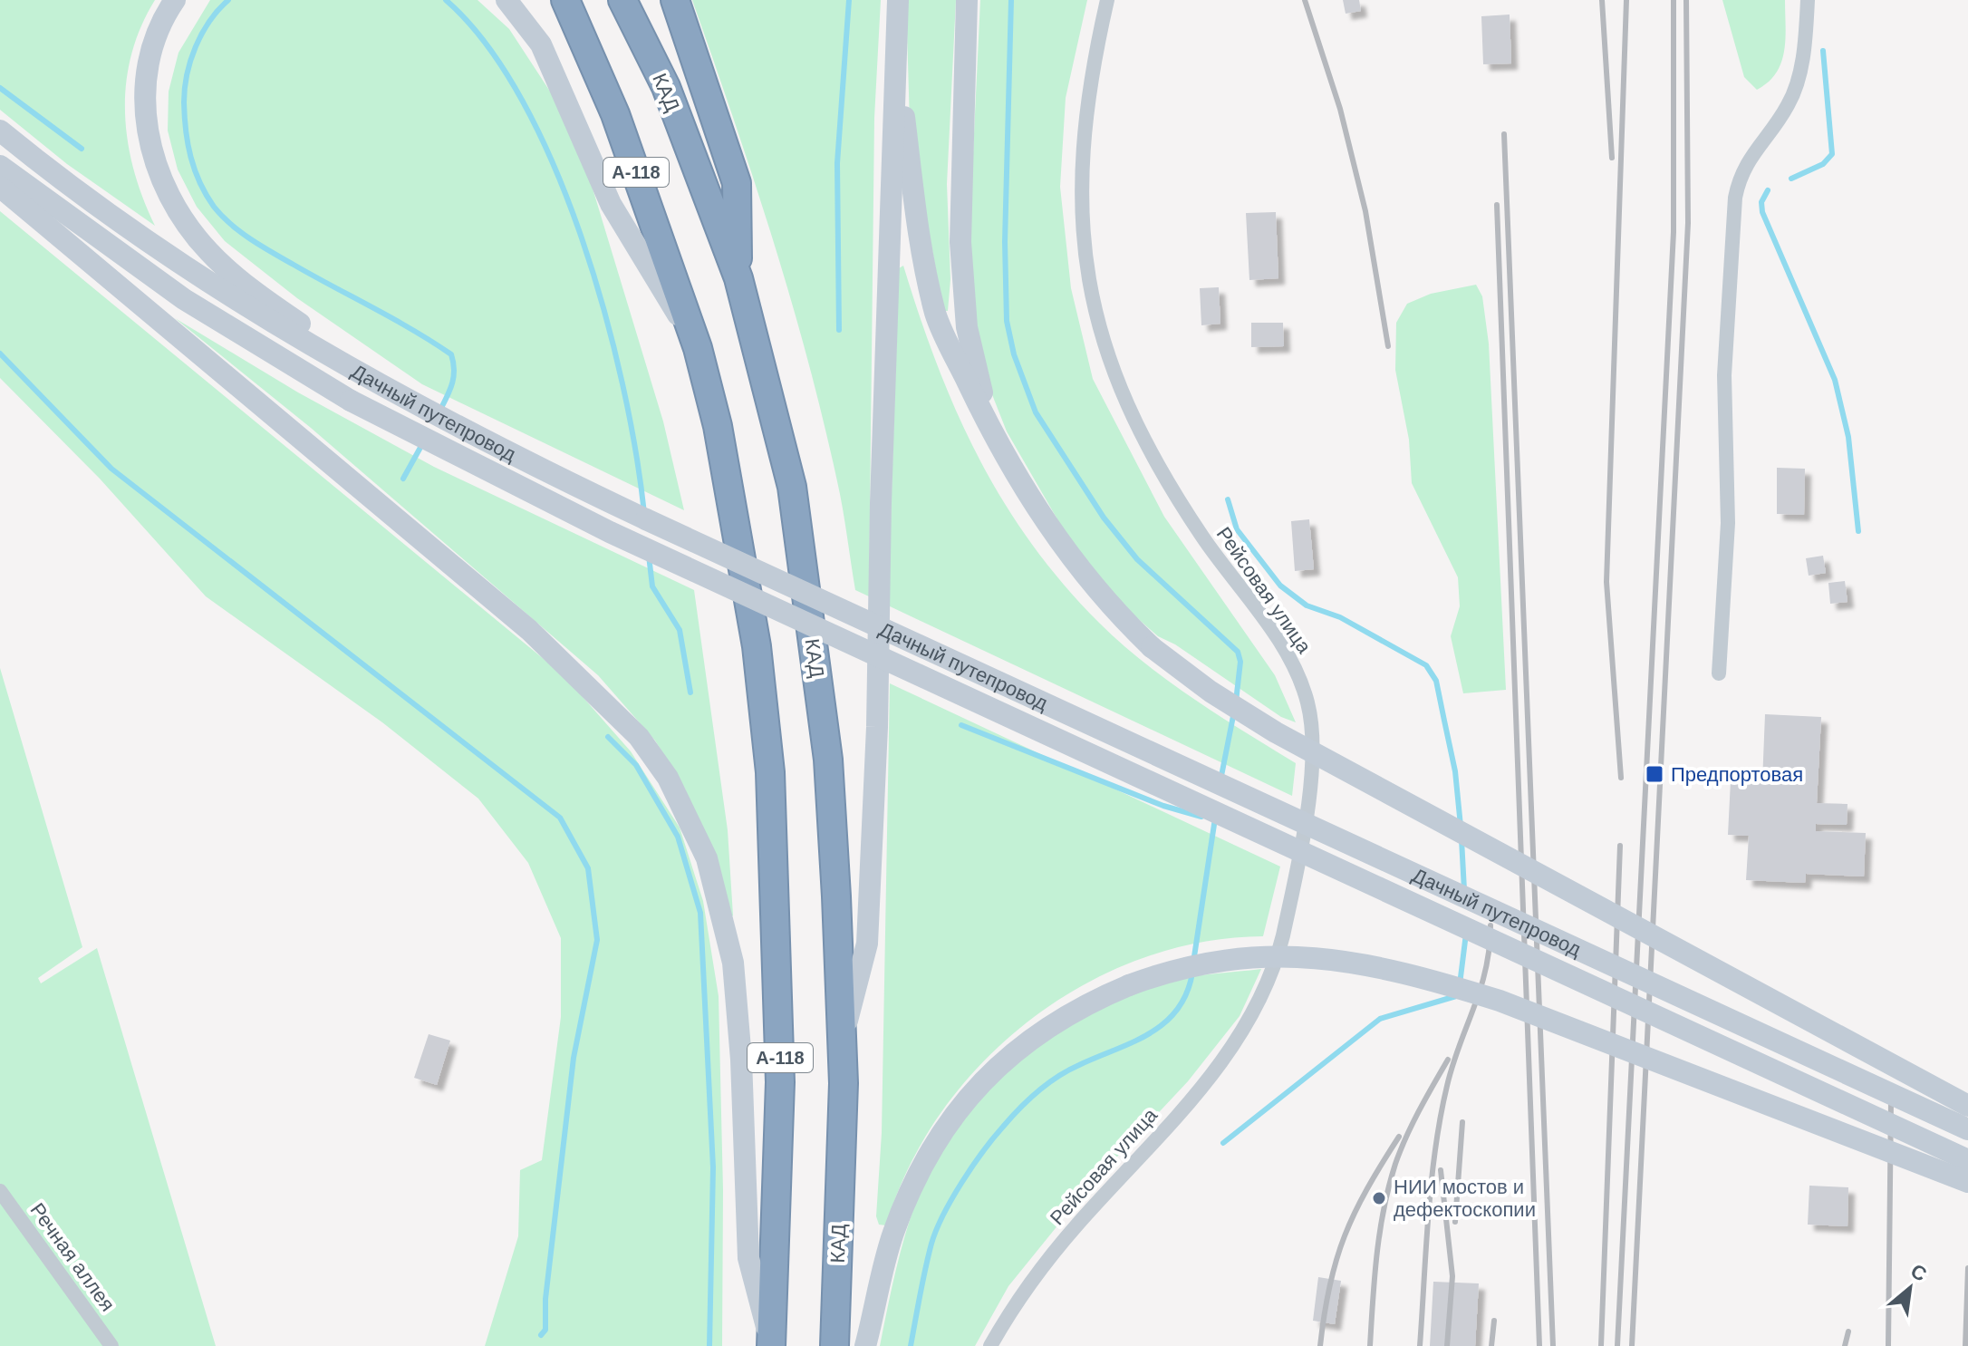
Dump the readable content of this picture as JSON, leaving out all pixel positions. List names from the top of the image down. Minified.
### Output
{"streets":{"highway":["КАД","А-118"],"main road":["Дачный путепровод"],"street":["Рейсовая улица","Речная аллея"]},"places":{"transit":["Предпортовая"],"other":["НИИ мостов и дефектоскопии"]},"north":"top right"}
